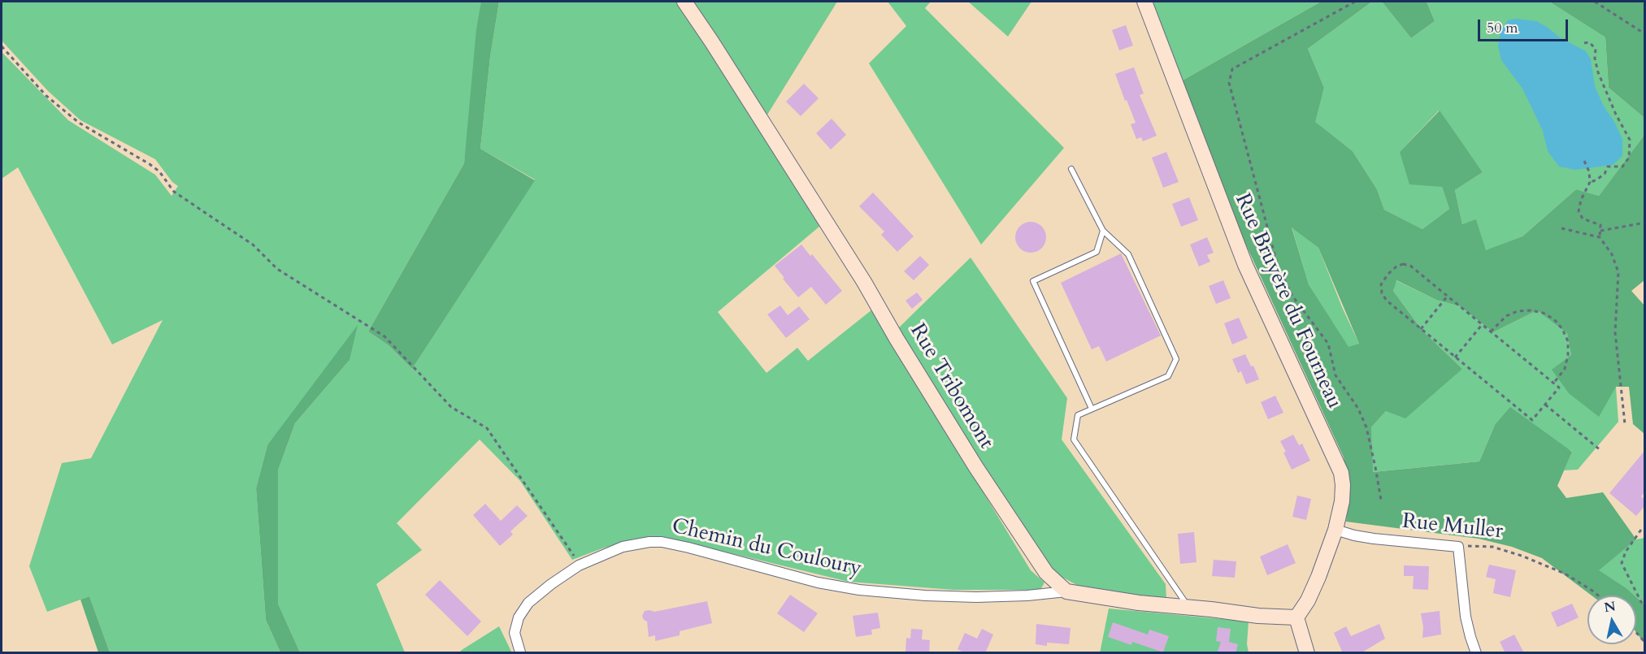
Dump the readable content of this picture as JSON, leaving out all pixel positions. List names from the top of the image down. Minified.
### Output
{"streets":{"street":["Rue Bruyère du Fourneau","Rue Tribomont","Rue Muller","Chemin du Couloury"]},"crossings":[["Rue Bruyère du Fourneau","Rue Muller"],["Rue Tribomont","Chemin du Couloury"]],"scale_bar":"50 m","north":"top"}
